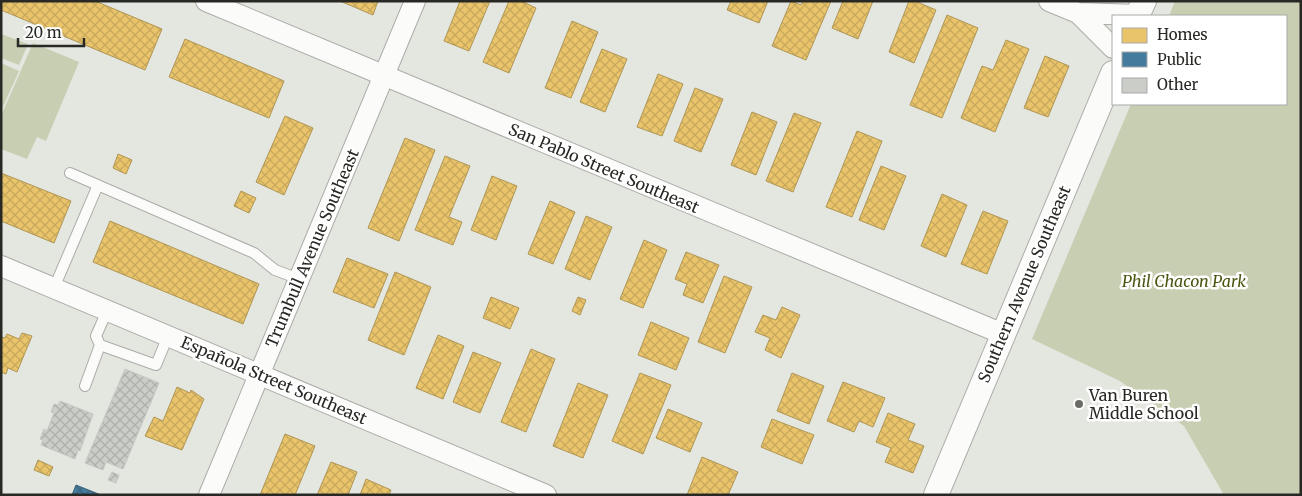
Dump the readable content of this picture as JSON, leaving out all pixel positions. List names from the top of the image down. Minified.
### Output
{"streets":{"street":["San Pablo Street Southeast","Trumbull Avenue Southeast","Southern Avenue Southeast","Española Street Southeast"]},"crossings":[["San Pablo Street Southeast","Trumbull Avenue Southeast"],["San Pablo Street Southeast","Southern Avenue Southeast"],["Trumbull Avenue Southeast","Española Street Southeast"]],"parks":["Phil Chacon Park"],"places":["Van Buren Middle School"],"legend":["Homes","Public","Other"],"scale_bar":"20 m"}
